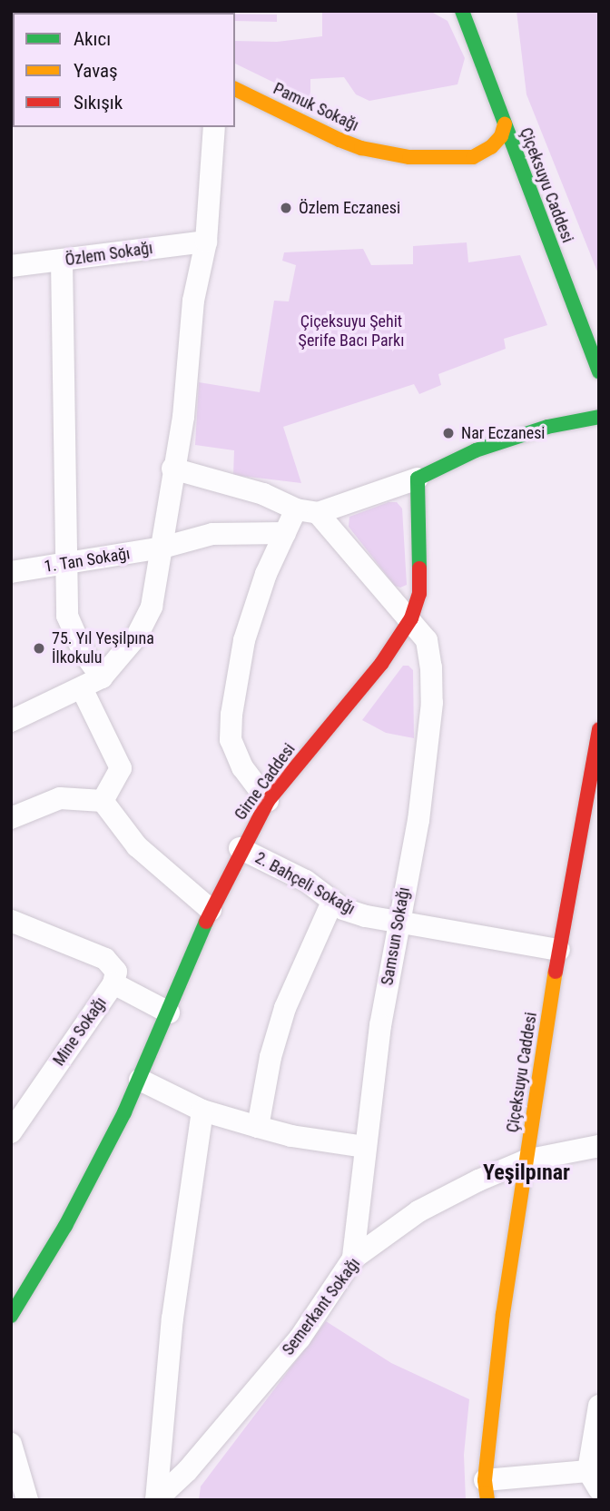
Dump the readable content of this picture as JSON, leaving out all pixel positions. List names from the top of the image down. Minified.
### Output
{"streets":{"street":["Pamuk Sokağı","Çiçeksuyu Caddesi","Özlem Sokağı","1. Tan Sokağı","Girne Caddesi","2. Bahçeli Sokağı","Samsun Sokağı","Mine Sokağı","Semerkant Sokağı"]},"crossings":[["Pamuk Sokağı","Çiçeksuyu Caddesi"],["Çiçeksuyu Caddesi","2. Bahçeli Sokağı"],["Çiçeksuyu Caddesi","Semerkant Sokağı"],["Girne Caddesi","2. Bahçeli Sokağı"],["Girne Caddesi","Samsun Sokağı"],["Girne Caddesi","Mine Sokağı"],["2. Bahçeli Sokağı","Samsun Sokağı"],["Samsun Sokağı","Semerkant Sokağı"]],"districts":["Yeşilpınar"],"parks":["Çiçeksuyu Şehit Şerife Bacı Parkı"],"places":["Özlem Eczanesi","Nar Eczanesi","75. Yıl Yeşilpına İlkokulu"],"legend":["Akıcı","Yavaş","Sıkışık"]}
